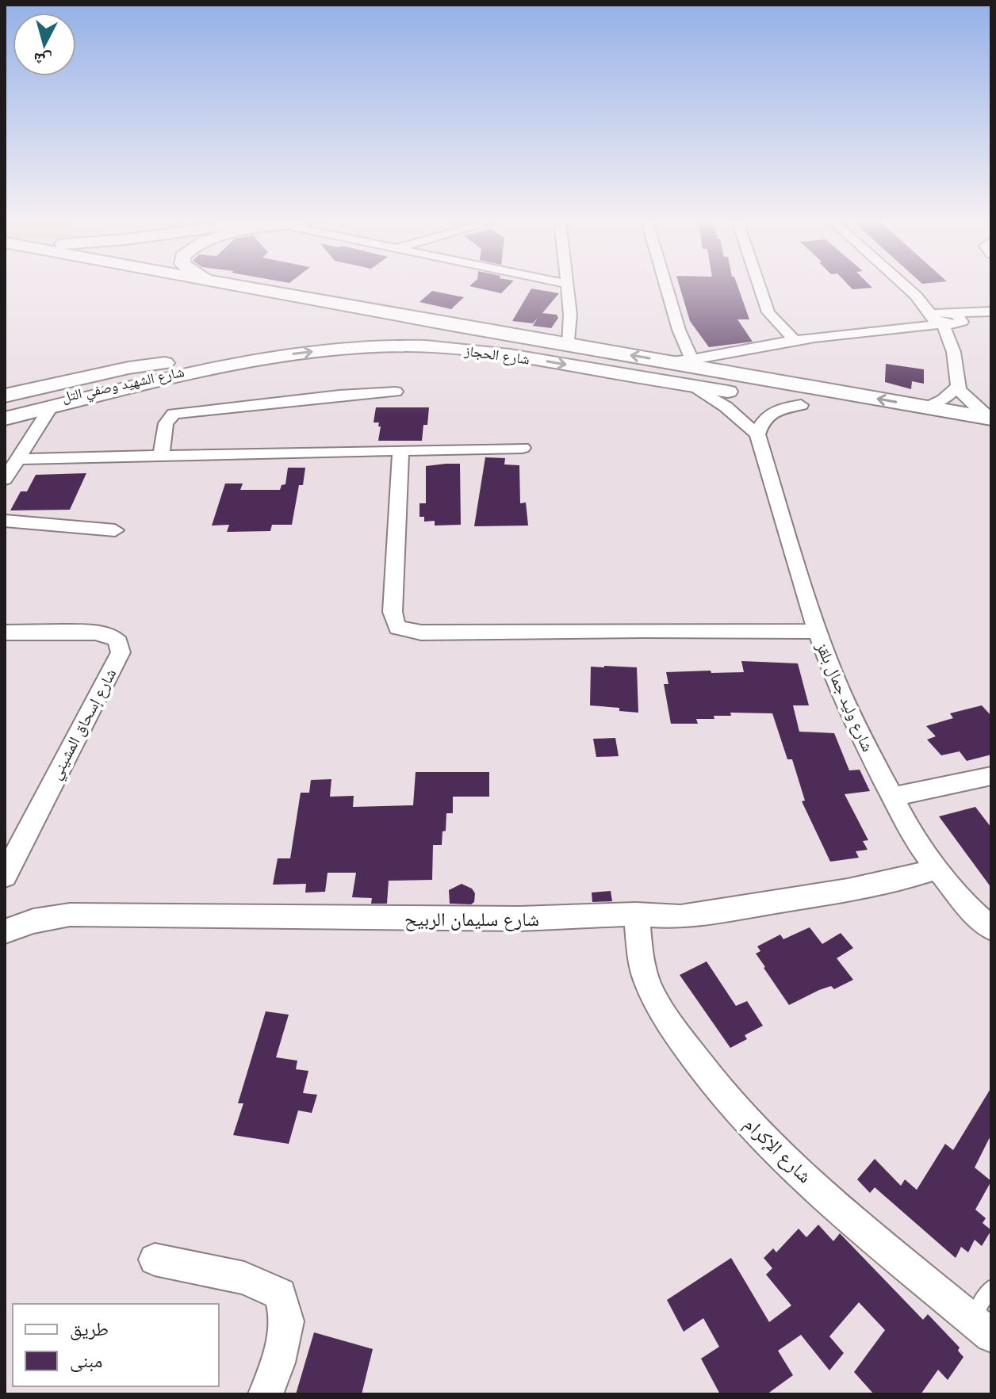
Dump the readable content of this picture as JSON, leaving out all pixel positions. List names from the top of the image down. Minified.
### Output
{"streets":{"main road":["شارع الحجاز","شارع الشهيد وصفي التل"],"street":["شارع وليد جمال بلقز","شارع إسحاق المشيني","شارع سليمان الربيح","شارع الإكرام"]},"crossings":[["شارع الحجاز","شارع الشهيد وصفي التل"],["شارع الحجاز","شارع وليد جمال بلقز"],["شارع وليد جمال بلقز","شارع سليمان الربيح"],["شارع سليمان الربيح","شارع الإكرام"]],"legend":["طريق","مبنى"],"north":"bottom"}
